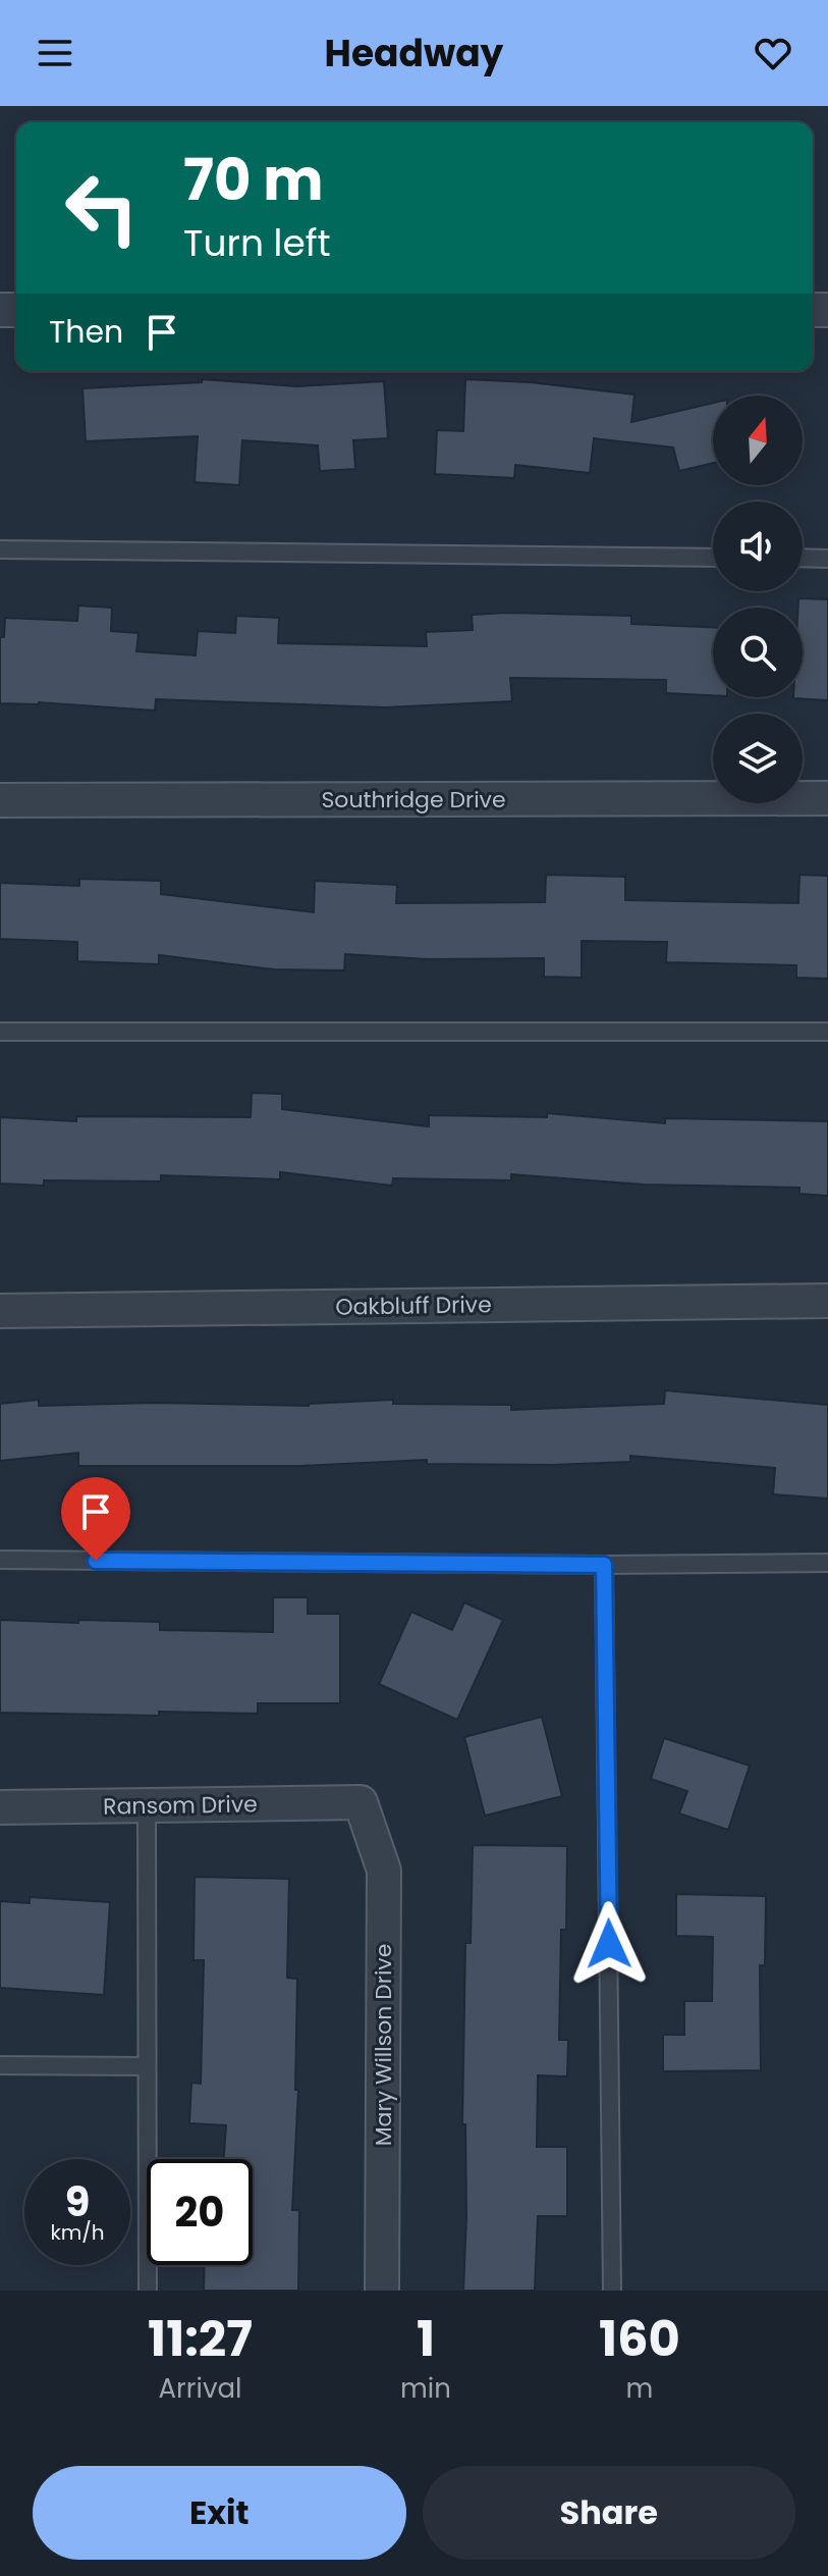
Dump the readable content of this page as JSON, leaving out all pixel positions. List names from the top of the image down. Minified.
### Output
{"streets":{"street":["Southridge Drive","Oakbluff Drive","Ransom Drive","Mary Willson Drive"]},"crossings":[["Ransom Drive","Mary Willson Drive"]],"north":"top","page":{"header":"Headway","turn":["70 m","Turn left"],"then":"Then","speed":"9 km/h","limit":"20","eta":["11:27","Arrival","1","min","160","m"],"buttons":["Exit","Share"]}}
